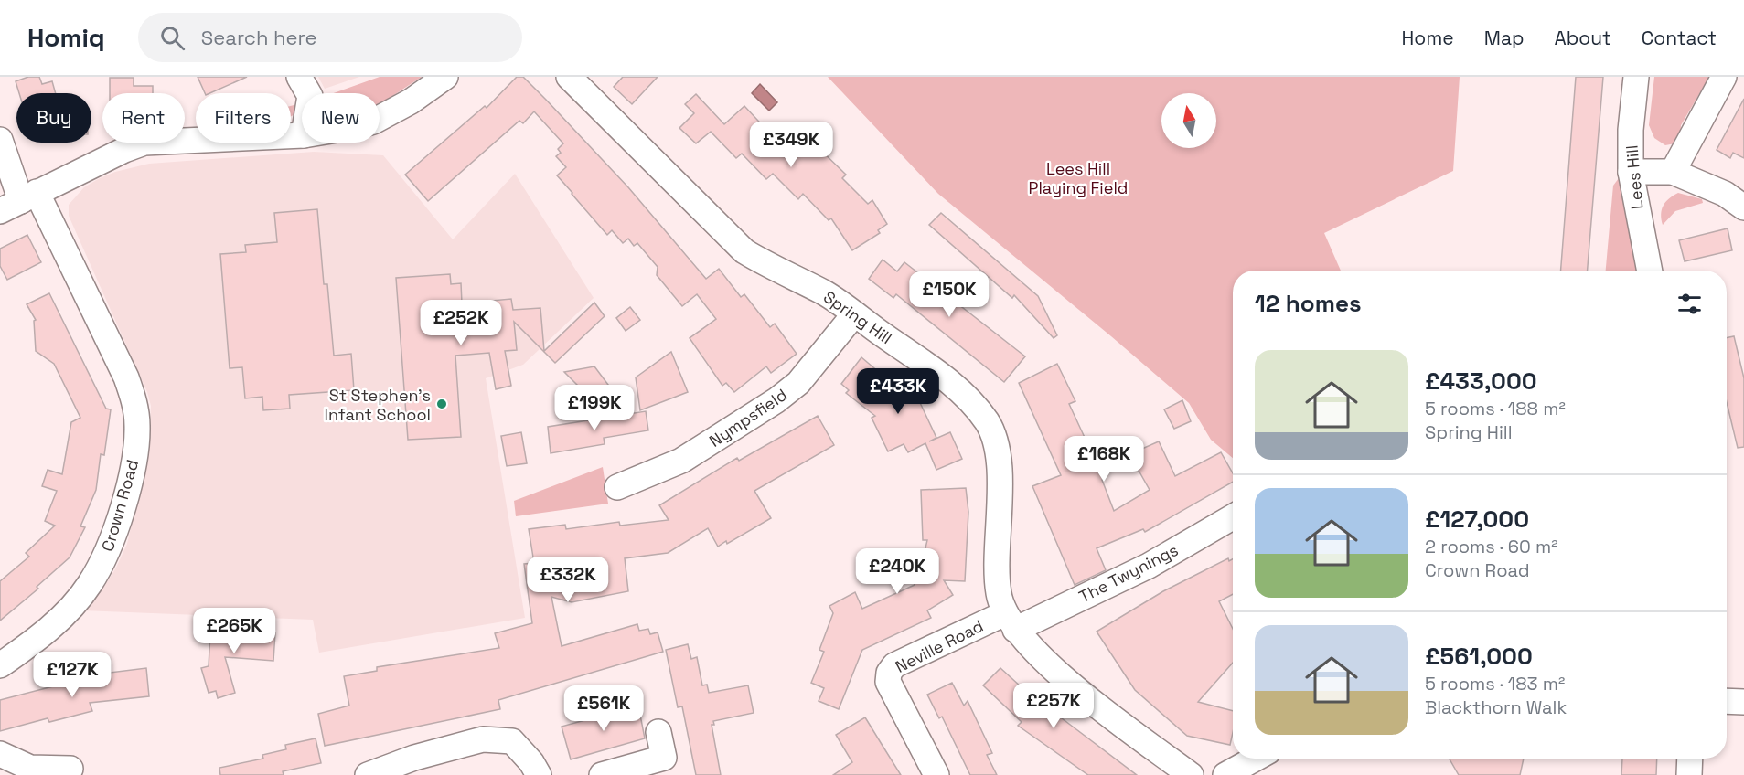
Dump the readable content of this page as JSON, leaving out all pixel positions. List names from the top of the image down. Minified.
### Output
{"streets":{"street":["Lees Hill","Spring Hill","Nympsfield","Crown Road","The Twynings","Neville Road"]},"crossings":[["Spring Hill","Nympsfield"],["Spring Hill","The Twynings"],["Spring Hill","Neville Road"],["The Twynings","Neville Road"]],"parks":["Lees Hill Playing Field"],"places":["St Stephen's Infant School"],"north":"top","page":{"header":"Homiq","search":"Search here","nav":["Home","Map","About","Contact"],"chip":["Buy","Rent","Filters","New"],"price":["£349K","£150K","£252K","£433K","£199K","£168K","£240K","£332K","£265K","£127K","£257K","£561K"],"heading":"12 homes","list":[{"name":"£433,000","note":"5 rooms · 188 m² · Spring Hill"},{"name":"£127,000","note":"2 rooms · 60 m² · Crown Road"},{"name":"£561,000","note":"5 rooms · 183 m² · Blackthorn Walk"}]}}
